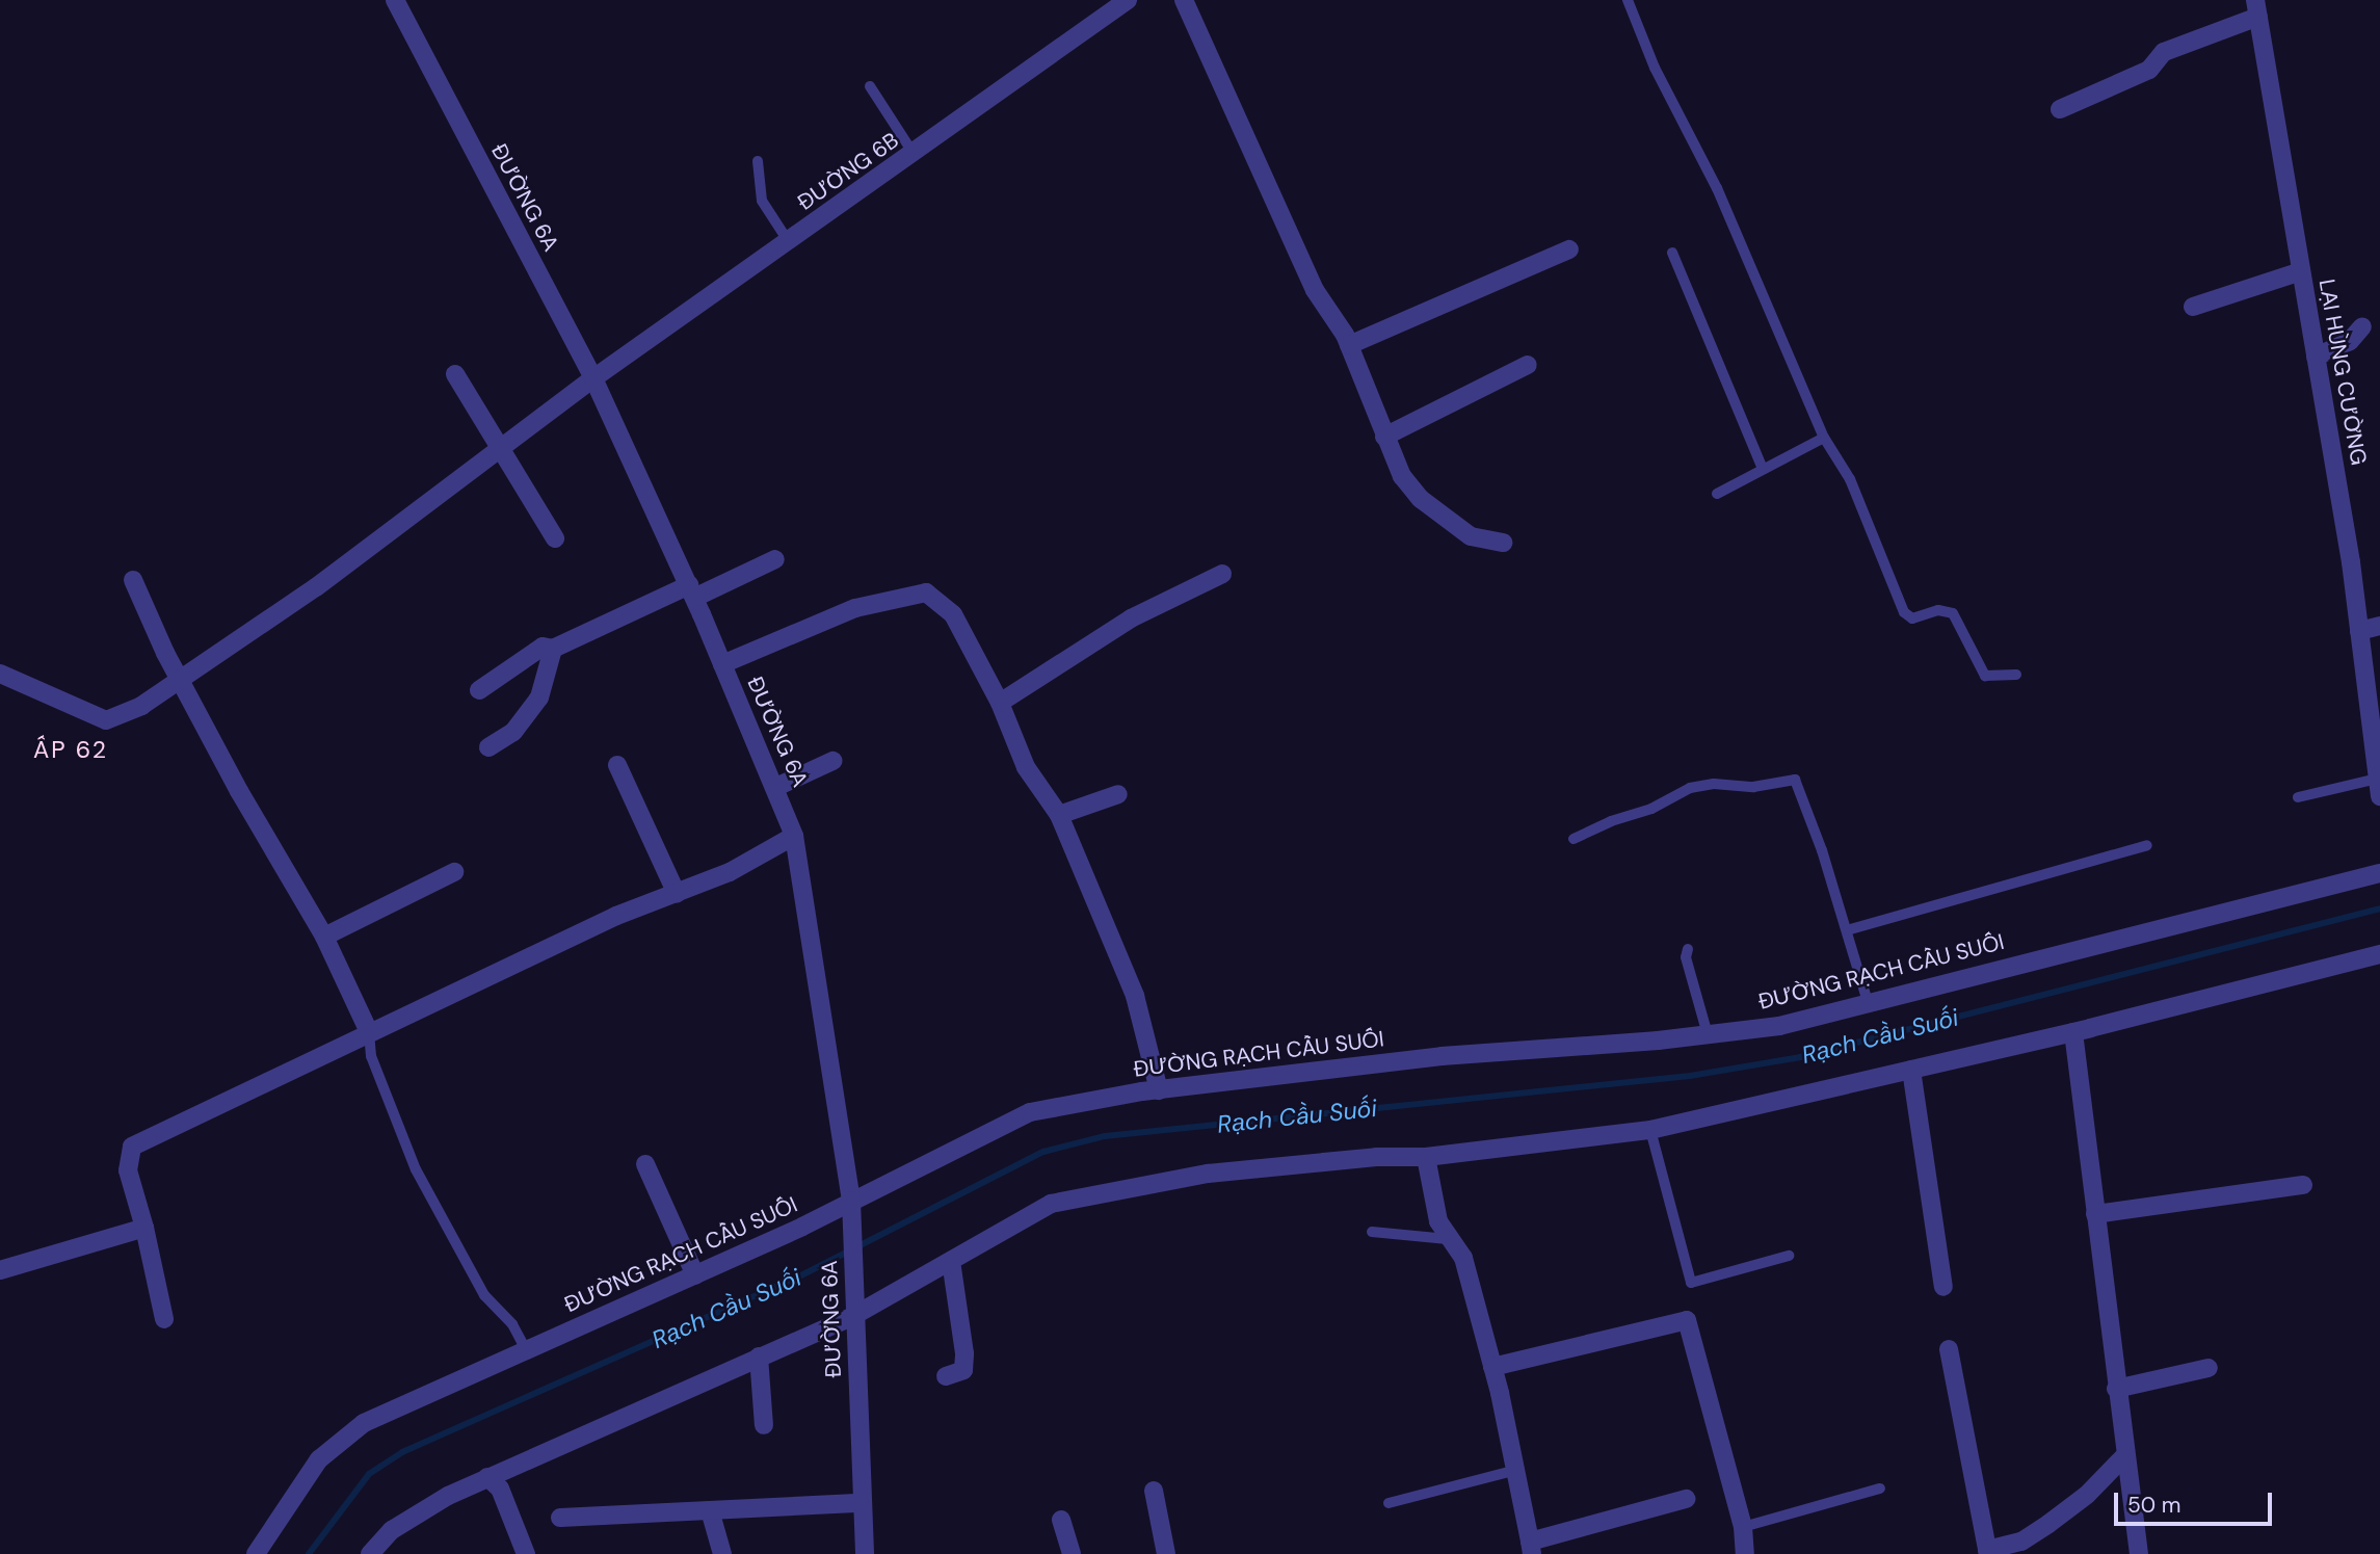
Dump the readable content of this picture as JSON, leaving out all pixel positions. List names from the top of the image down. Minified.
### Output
{"streets":{"street":["ĐƯỜNG 6B","ĐƯỜNG 6A","LẠI HÙNG CƯỜNG","ĐƯỜNG RẠCH CẦU SUỐI"]},"crossings":[["ĐƯỜNG 6B","ĐƯỜNG 6A"],["ĐƯỜNG 6A","ĐƯỜNG RẠCH CẦU SUỐI"]],"districts":["ẤP 62"],"water":["Rạch Cầu Suối"],"scale_bar":"50 m"}
